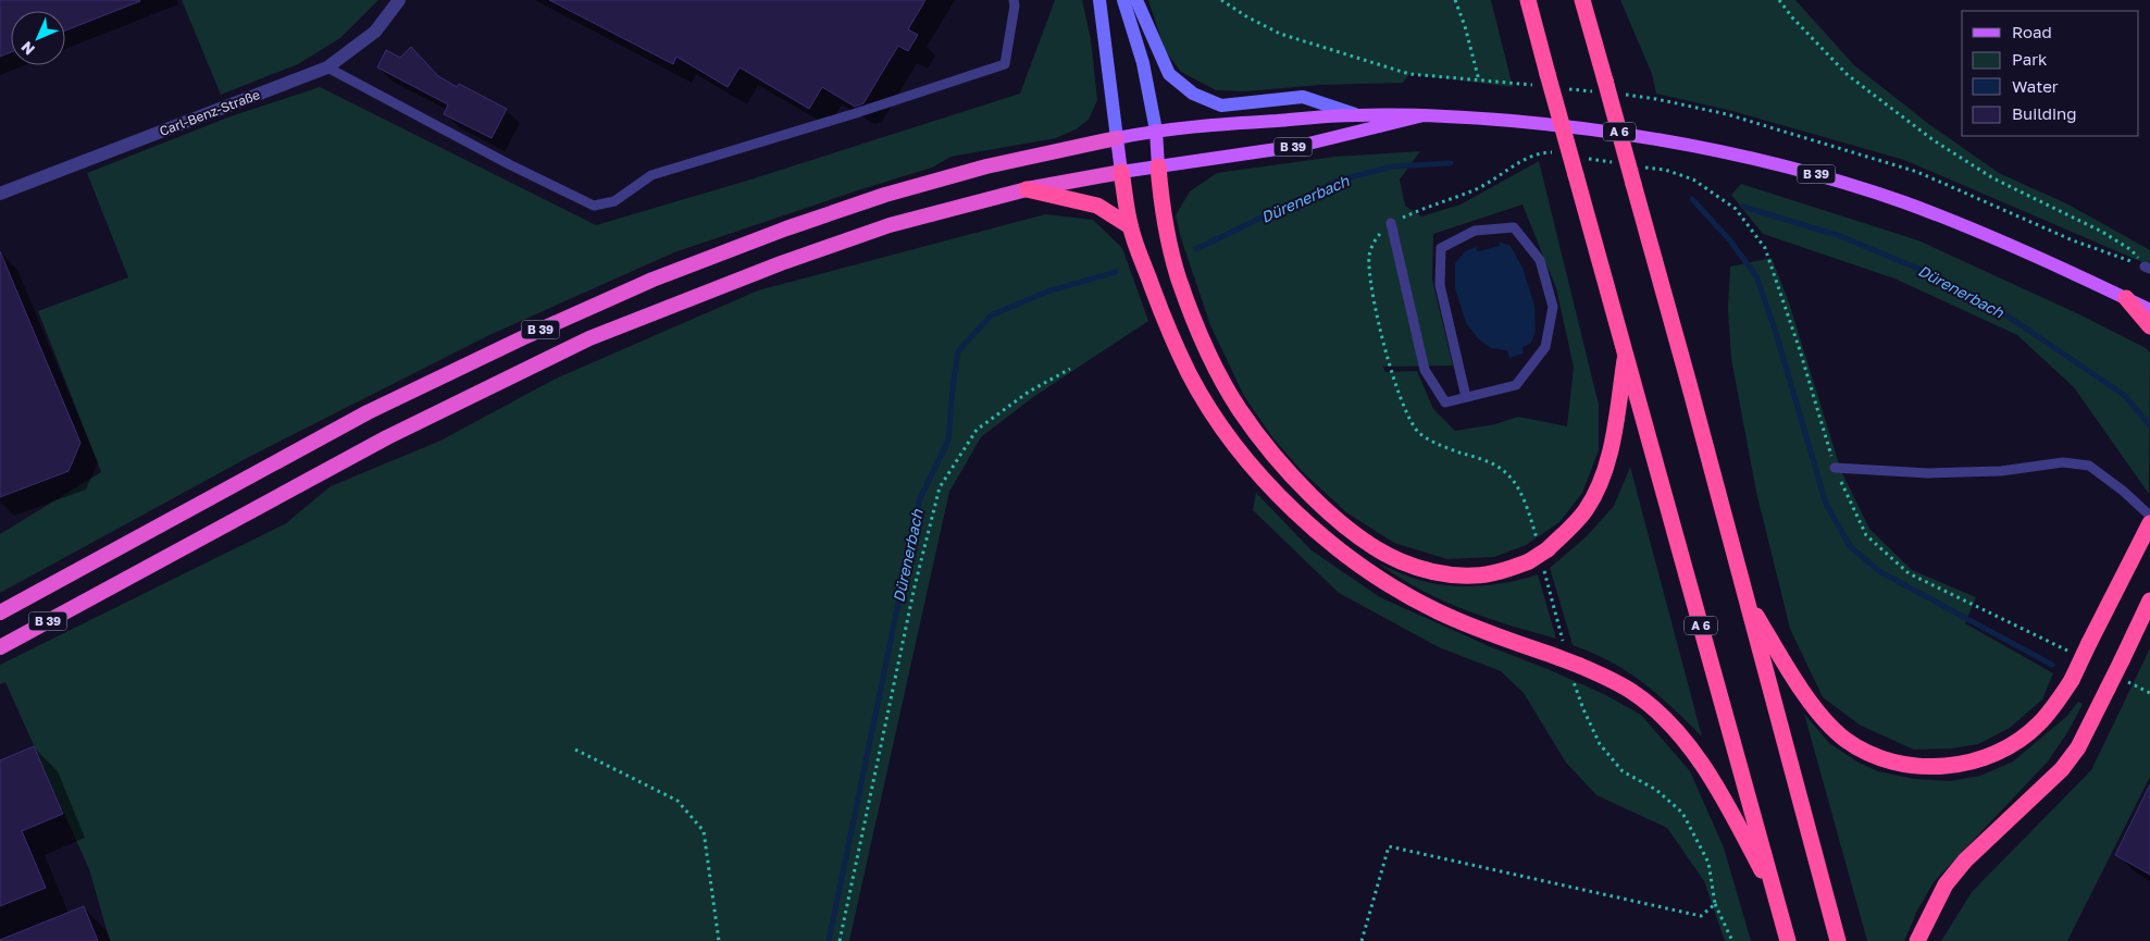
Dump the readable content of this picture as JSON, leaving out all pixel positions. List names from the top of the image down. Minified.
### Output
{"streets":{"highway":["A 6","B 39"],"street":["Carl-Benz-Straße"]},"water":["Dürenerbach"],"legend":["Road","Park","Water","Building"],"north":"bottom left"}
